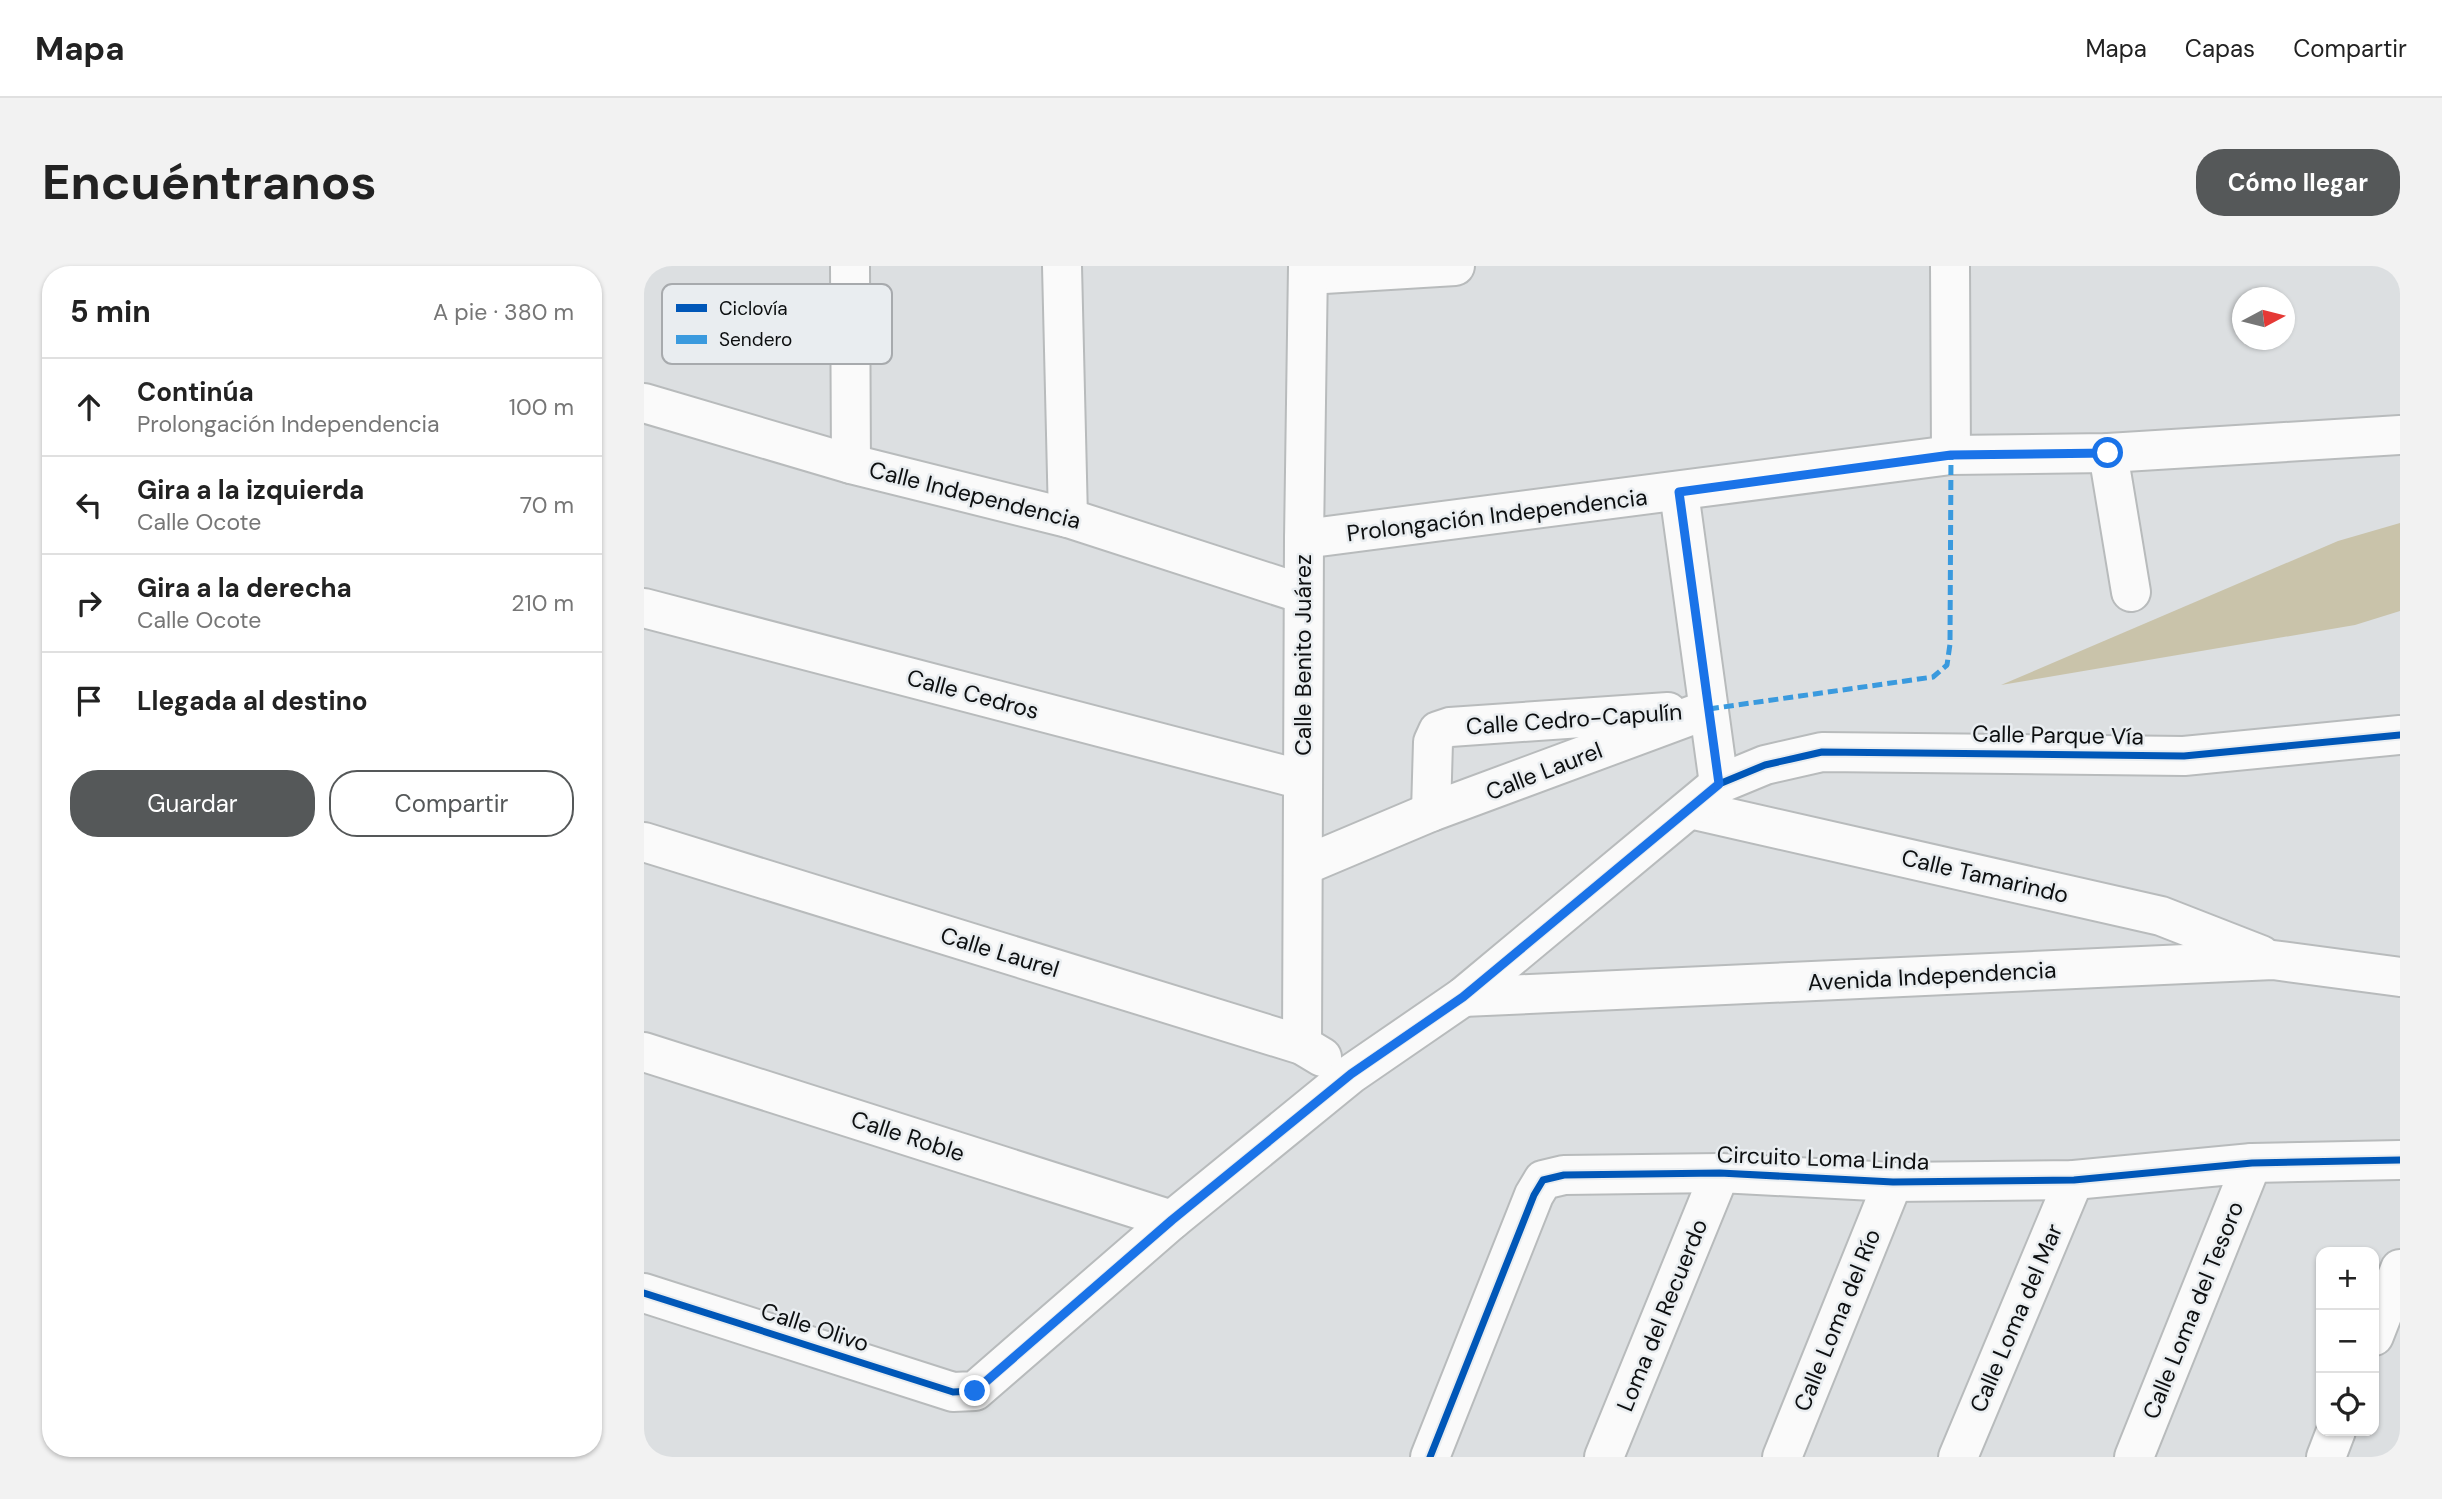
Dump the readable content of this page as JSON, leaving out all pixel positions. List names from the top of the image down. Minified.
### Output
{"streets":{"street":["Calle Independencia","Prolongación Independencia","Calle Benito Juárez","Calle Cedros","Calle Cedro-Capulín","Calle Parque Vía","Calle Laurel","Calle Tamarindo","Avenida Independencia","Calle Roble","Circuito Loma Linda","Calle Loma del Tesoro","Loma del Recuerdo","Calle Loma del Mar","Calle Loma del Río","Calle Olivo"]},"crossings":[["Calle Independencia","Calle Benito Juárez"],["Prolongación Independencia","Calle Benito Juárez"],["Calle Benito Juárez","Calle Cedros"],["Calle Benito Juárez","Calle Laurel"],["Calle Cedro-Capulín","Calle Laurel"],["Calle Parque Vía","Calle Laurel"],["Calle Parque Vía","Calle Tamarindo"],["Calle Parque Vía","Avenida Independencia"],["Calle Parque Vía","Calle Roble"],["Calle Parque Vía","Calle Olivo"],["Calle Tamarindo","Avenida Independencia"],["Circuito Loma Linda","Calle Loma del Tesoro"],["Circuito Loma Linda","Loma del Recuerdo"],["Circuito Loma Linda","Calle Loma del Mar"],["Circuito Loma Linda","Calle Loma del Río"]],"legend":["Ciclovía","Sendero"],"north":"right","page":{"header":"Mapa","nav":["Mapa","Capas","Compartir"],"buttons":["Cómo llegar",["Guardar","Compartir"]],"title":"Encuéntranos","heading":["5 min","A pie · 380 m"],"list":[["Continúa","Prolongación Independencia","100 m"],["Gira a la izquierda","Calle Ocote","70 m"],["Gira a la derecha","Calle Ocote","210 m"],"Llegada al destino"],"map_buttons":["+","−"]}}
